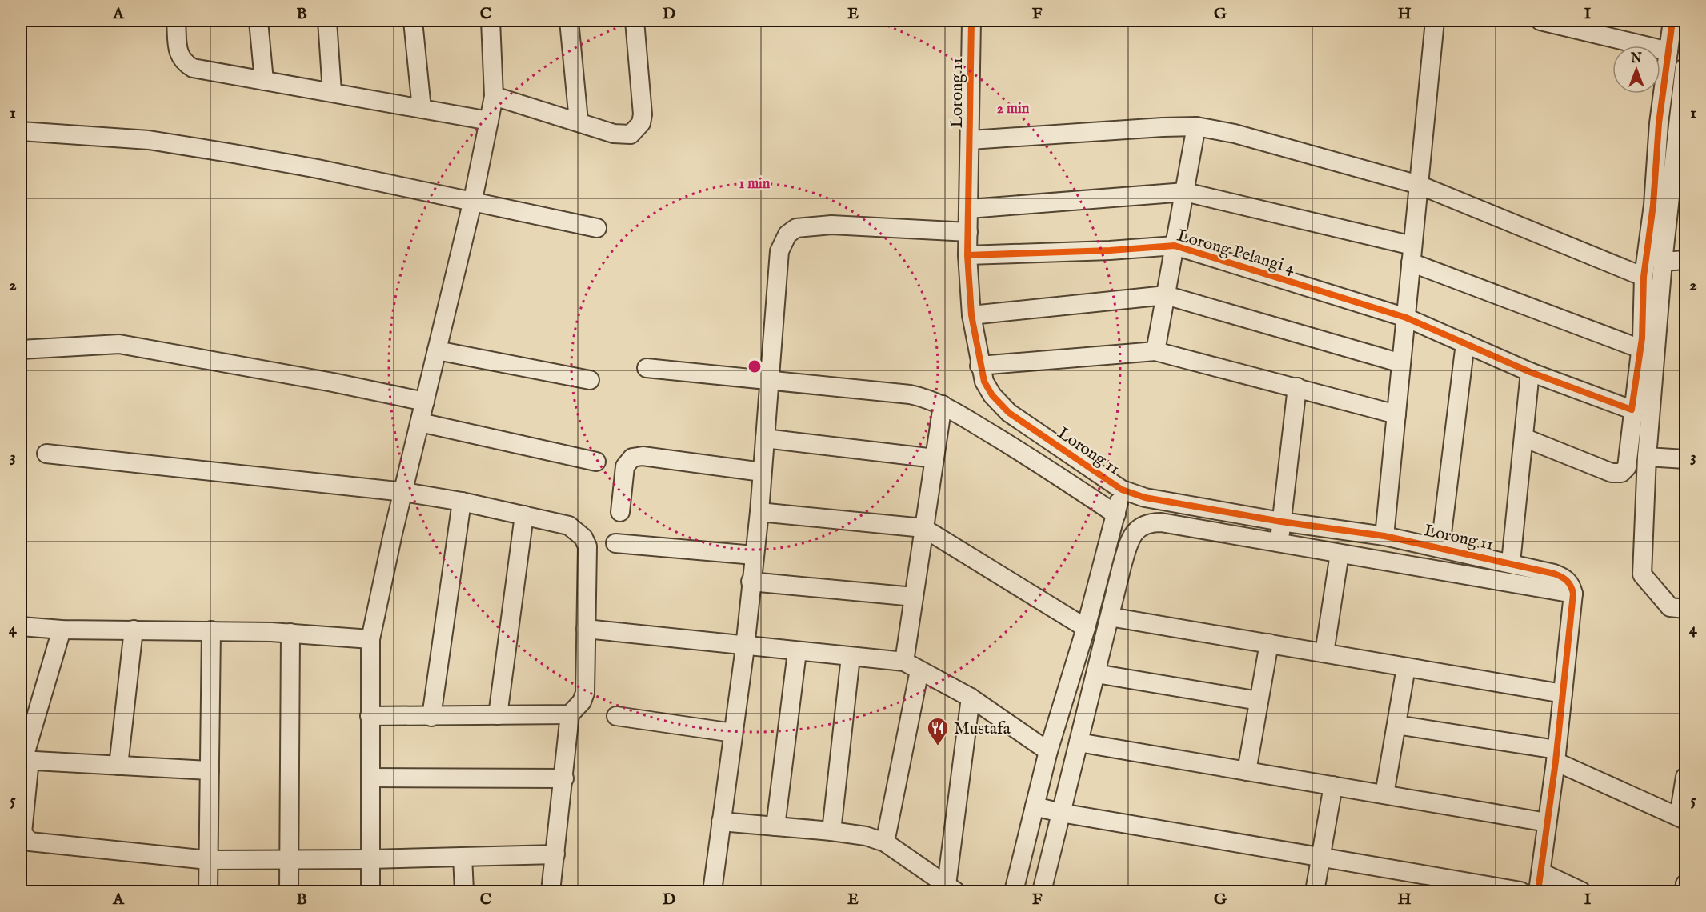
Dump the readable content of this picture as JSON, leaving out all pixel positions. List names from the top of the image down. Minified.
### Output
{"streets":{"street":["Lorong 11","Lorong Pelangi 4"]},"crossings":[["Lorong 11","Lorong Pelangi 4"]],"places":{"restaurant":["Mustafa"]},"north":"top","grid":{"columns":["A","B","C","D","E","F","G","H","I"],"rows":["1","2","3","4","5"]},"rings":["2 min","1 min"]}
